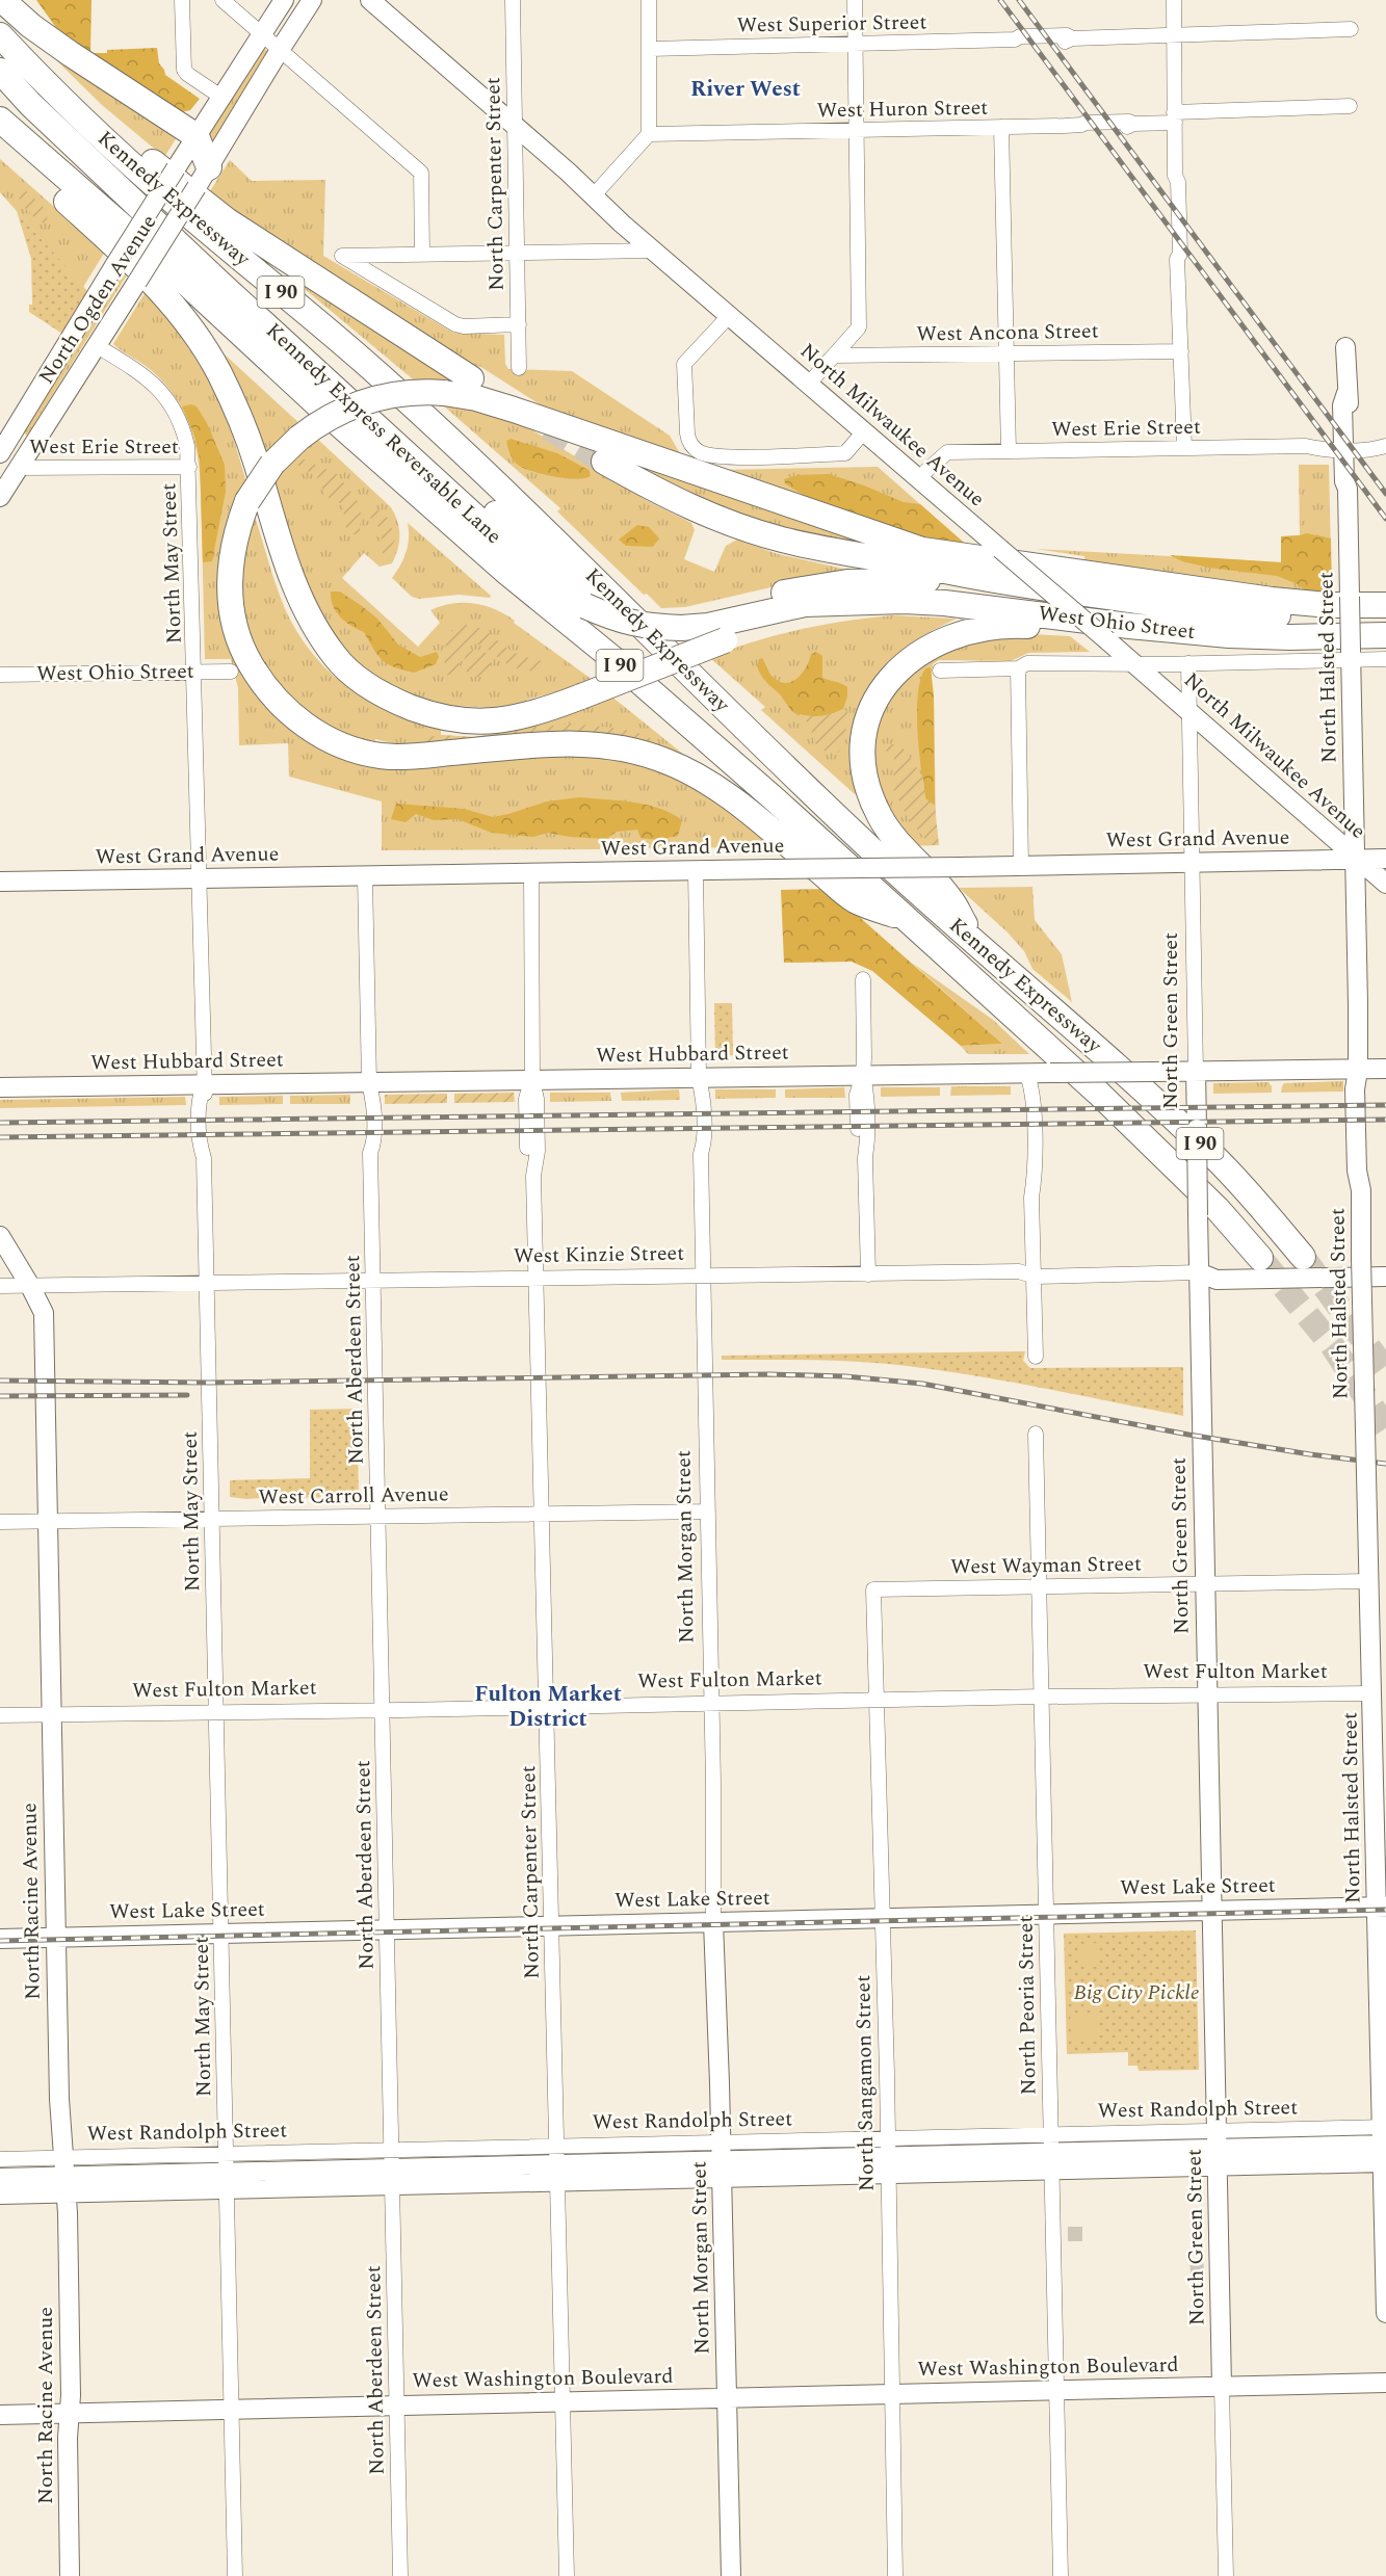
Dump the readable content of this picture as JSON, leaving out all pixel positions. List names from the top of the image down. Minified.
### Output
{"streets":{"highway":["Kennedy Expressway","I 90","Kennedy Express Reversable Lane","West Ohio Street"],"main road":["North Ogden Avenue","North Milwaukee Avenue","North Halsted Street","West Grand Avenue","North Green Street","West Hubbard Street","West Kinzie Street","North Morgan Street","West Lake Street","North Racine Avenue","West Randolph Street","West Washington Boulevard"],"street":["West Superior Street","West Huron Street","North Carpenter Street","West Ancona Street","West Erie Street","North May Street","North Aberdeen Street","West Carroll Avenue","West Wayman Street","West Fulton Market","North Peoria Street","North Sangamon Street"]},"crossings":[["North Carpenter Street","North Milwaukee Avenue"],["North Carpenter Street","West Grand Avenue"],["North Carpenter Street","West Hubbard Street"],["North Carpenter Street","West Kinzie Street"],["North Carpenter Street","West Carroll Avenue"],["North Carpenter Street","West Fulton Market"],["North Carpenter Street","West Lake Street"],["North Carpenter Street","West Randolph Street"],["North Carpenter Street","West Washington Boulevard"],["Kennedy Expressway","I 90"],["I 90","Kennedy Express Reversable Lane"],["North Ogden Avenue","West Erie Street"],["North Ogden Avenue","North May Street"],["North Milwaukee Avenue","West Erie Street"],["North Milwaukee Avenue","West Ohio Street"],["North Milwaukee Avenue","North Halsted Street"],["North Milwaukee Avenue","West Grand Avenue"],["North Milwaukee Avenue","North Green Street"],["West Erie Street","North May Street"],["West Erie Street","North Halsted Street"],["North May Street","West Ohio Street"],["North May Street","West Grand Avenue"],["North May Street","West Hubbard Street"],["North May Street","West Kinzie Street"],["North May Street","West Carroll Avenue"],["North May Street","West Fulton Market"],["North May Street","West Lake Street"],["North May Street","West Randolph Street"],["North May Street","West Washington Boulevard"],["West Ohio Street","North Halsted Street"],["West Ohio Street","North Green Street"],["North Halsted Street","West Grand Avenue"],["North Halsted Street","West Hubbard Street"],["North Halsted Street","West Wayman Street"],["North Halsted Street","West Fulton Market"],["North Halsted Street","West Lake Street"],["North Halsted Street","West Randolph Street"],["West Grand Avenue","North Green Street"],["West Grand Avenue","North Aberdeen Street"],["West Grand Avenue","North Morgan Street"],["North Green Street","West Hubbard Street"],["North Green Street","West Kinzie Street"],["North Green Street","West Wayman Street"],["North Green Street","West Fulton Market"],["North Green Street","West Lake Street"],["North Green Street","West Randolph Street"],["North Green Street","West Washington Boulevard"],["West Hubbard Street","North Aberdeen Street"],["West Hubbard Street","North Morgan Street"],["West Kinzie Street","North Aberdeen Street"],["West Kinzie Street","North Morgan Street"],["West Kinzie Street","North Racine Avenue"],["North Aberdeen Street","West Carroll Avenue"],["North Aberdeen Street","West Fulton Market"],["North Aberdeen Street","West Lake Street"],["North Aberdeen Street","West Randolph Street"],["North Aberdeen Street","West Washington Boulevard"],["West Carroll Avenue","North Morgan Street"],["West Carroll Avenue","North Racine Avenue"],["North Morgan Street","West Fulton Market"],["North Morgan Street","West Lake Street"],["North Morgan Street","West Randolph Street"],["North Morgan Street","West Washington Boulevard"],["West Wayman Street","North Peoria Street"],["West Wayman Street","North Sangamon Street"],["West Fulton Market","North Racine Avenue"],["West Fulton Market","North Peoria Street"],["West Fulton Market","North Sangamon Street"],["West Lake Street","North Racine Avenue"],["West Lake Street","North Peoria Street"],["West Lake Street","North Sangamon Street"],["North Racine Avenue","West Randolph Street"],["North Racine Avenue","West Washington Boulevard"],["North Peoria Street","West Randolph Street"],["North Peoria Street","West Washington Boulevard"],["North Sangamon Street","West Randolph Street"],["North Sangamon Street","West Washington Boulevard"]],"districts":["River West","Fulton Market District"],"parks":["Big City Pickle"]}
